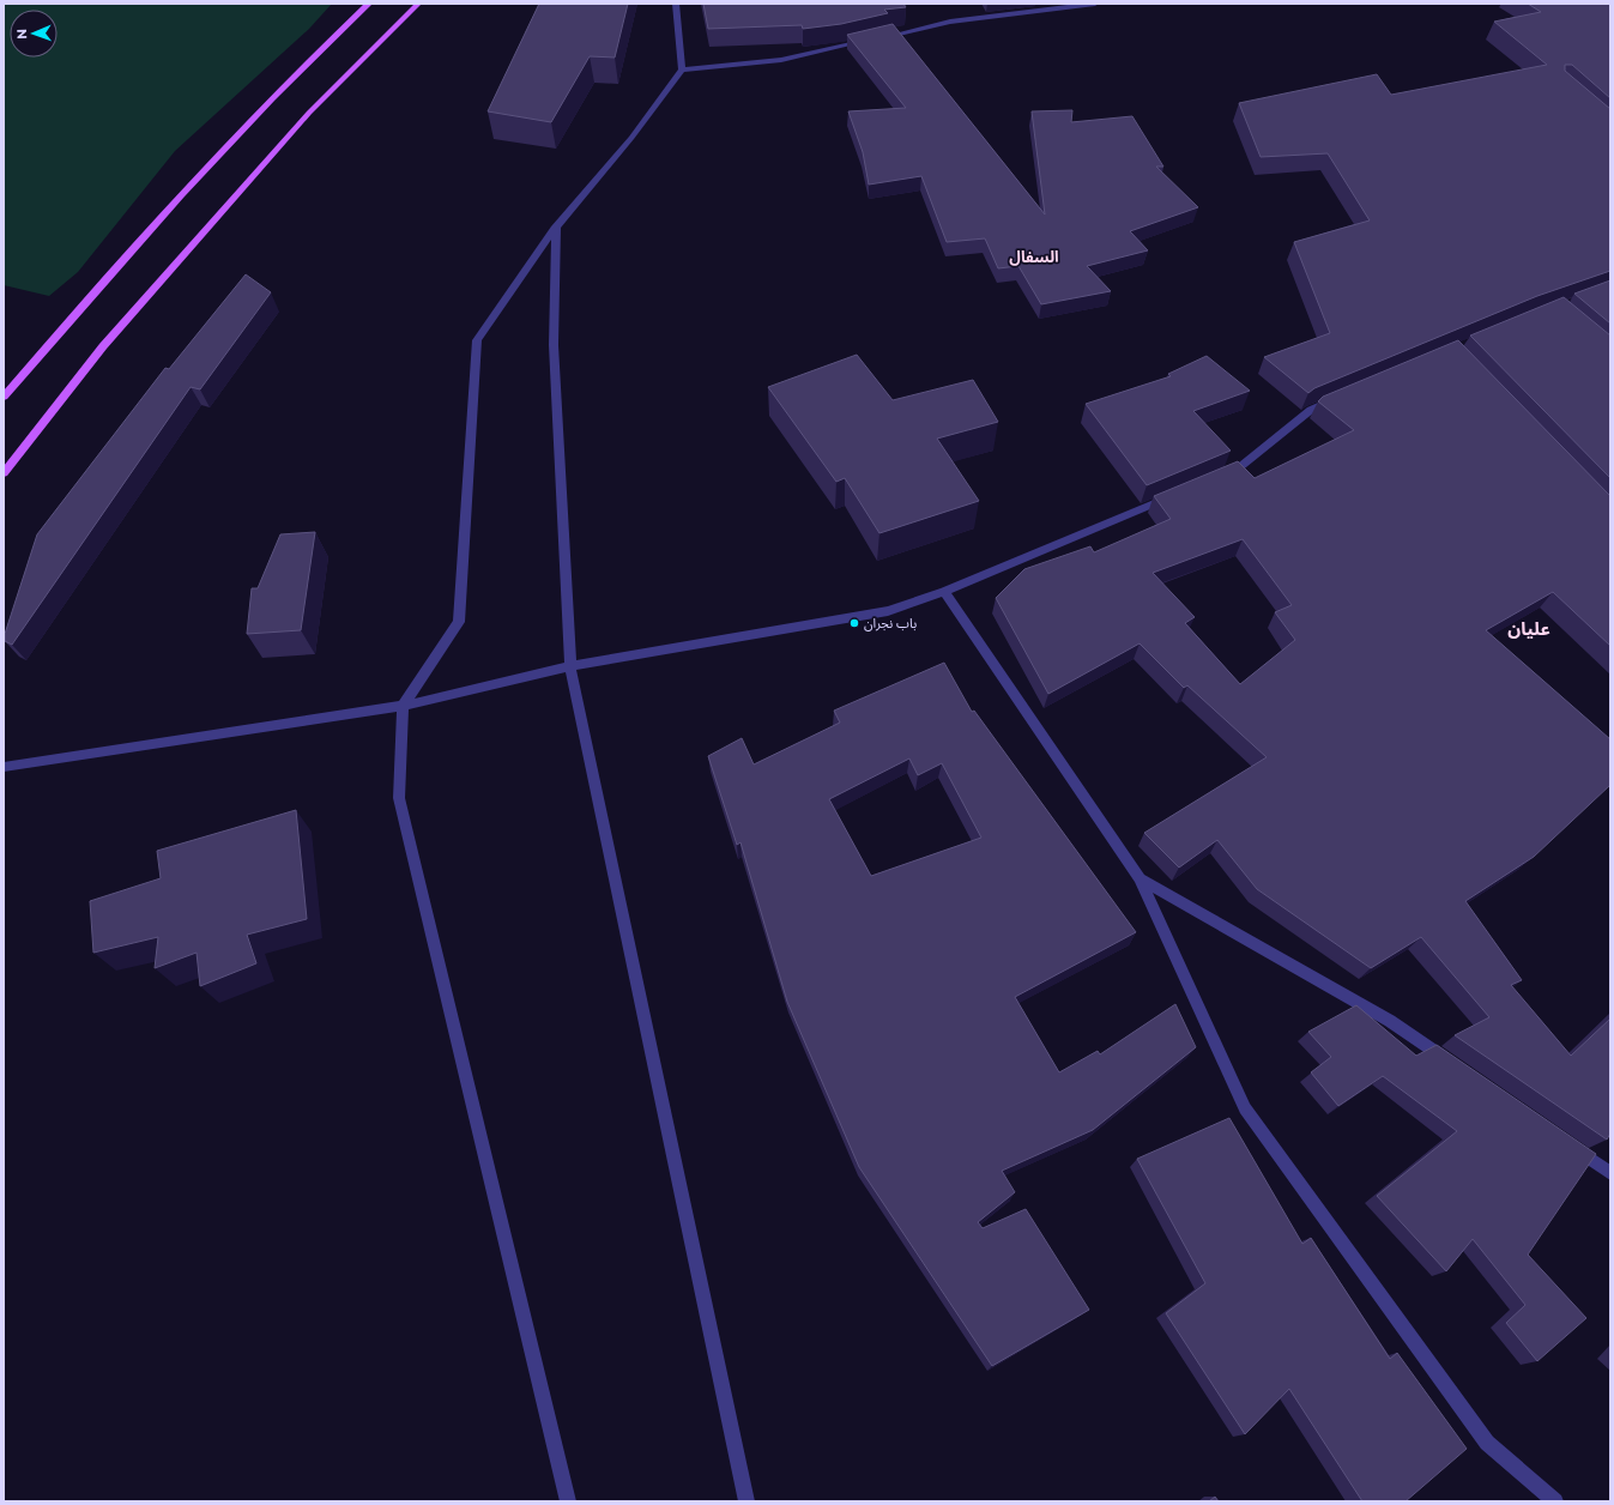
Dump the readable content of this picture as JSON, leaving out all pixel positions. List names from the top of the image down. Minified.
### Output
{"districts":["السفال","عليان"],"places":["باب نجران"],"north":"left"}
